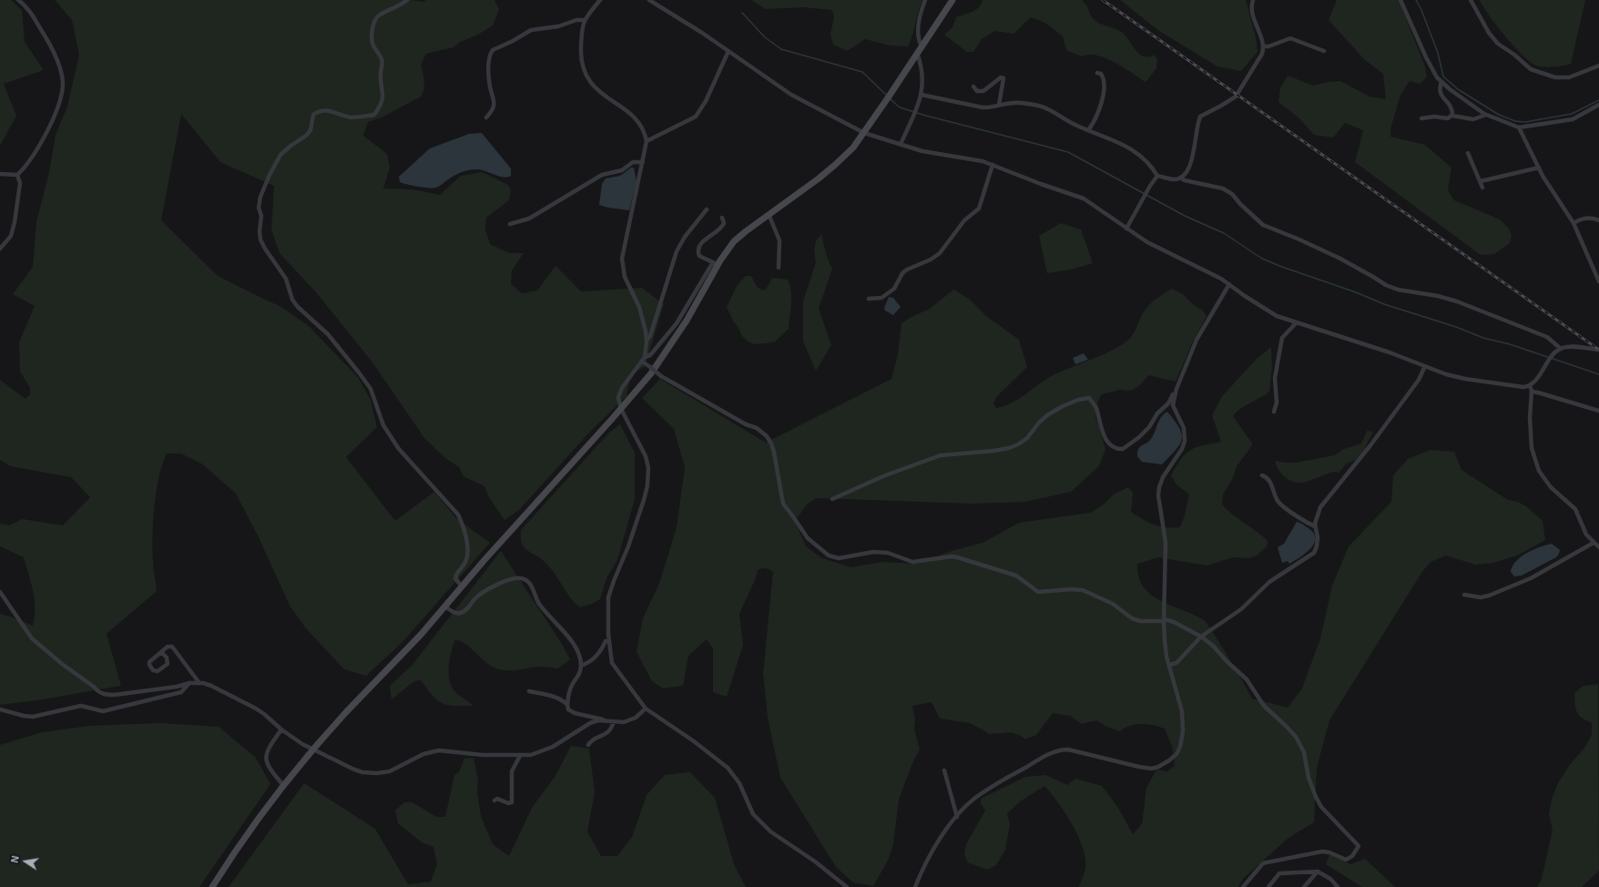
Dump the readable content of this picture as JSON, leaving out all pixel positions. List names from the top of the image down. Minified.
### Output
{"north":"left"}
